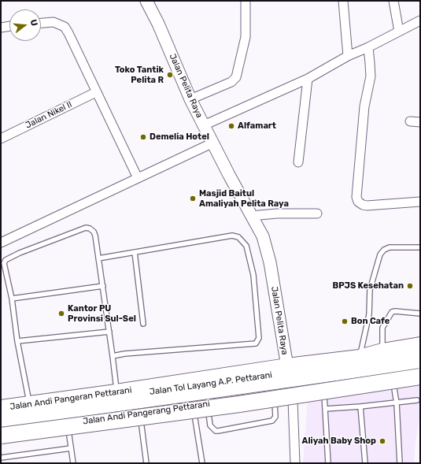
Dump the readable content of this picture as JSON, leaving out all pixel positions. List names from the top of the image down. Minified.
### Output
{"streets":{"highway":["Jalan Tol Layang A.P. Pettarani","Jalan Andi Pangeran Pettarani","Jalan Andi Pangerang Pettarani"],"main road":["Jalan Pelita Raya"],"street":["Jalan Nikel II"]},"crossings":[["Jalan Pelita Raya","Jalan Andi Pangeran Pettarani"]],"places":["Toko Tantik Pelita R","Alfamart","Demelia Hotel","Masjid Baitul Amaliyah Pelita Raya","BPJS Kesehatan","Kantor PU Provinsi Sul-Sel","Bon Cafe","Aliyah Baby Shop"],"north":"right"}
